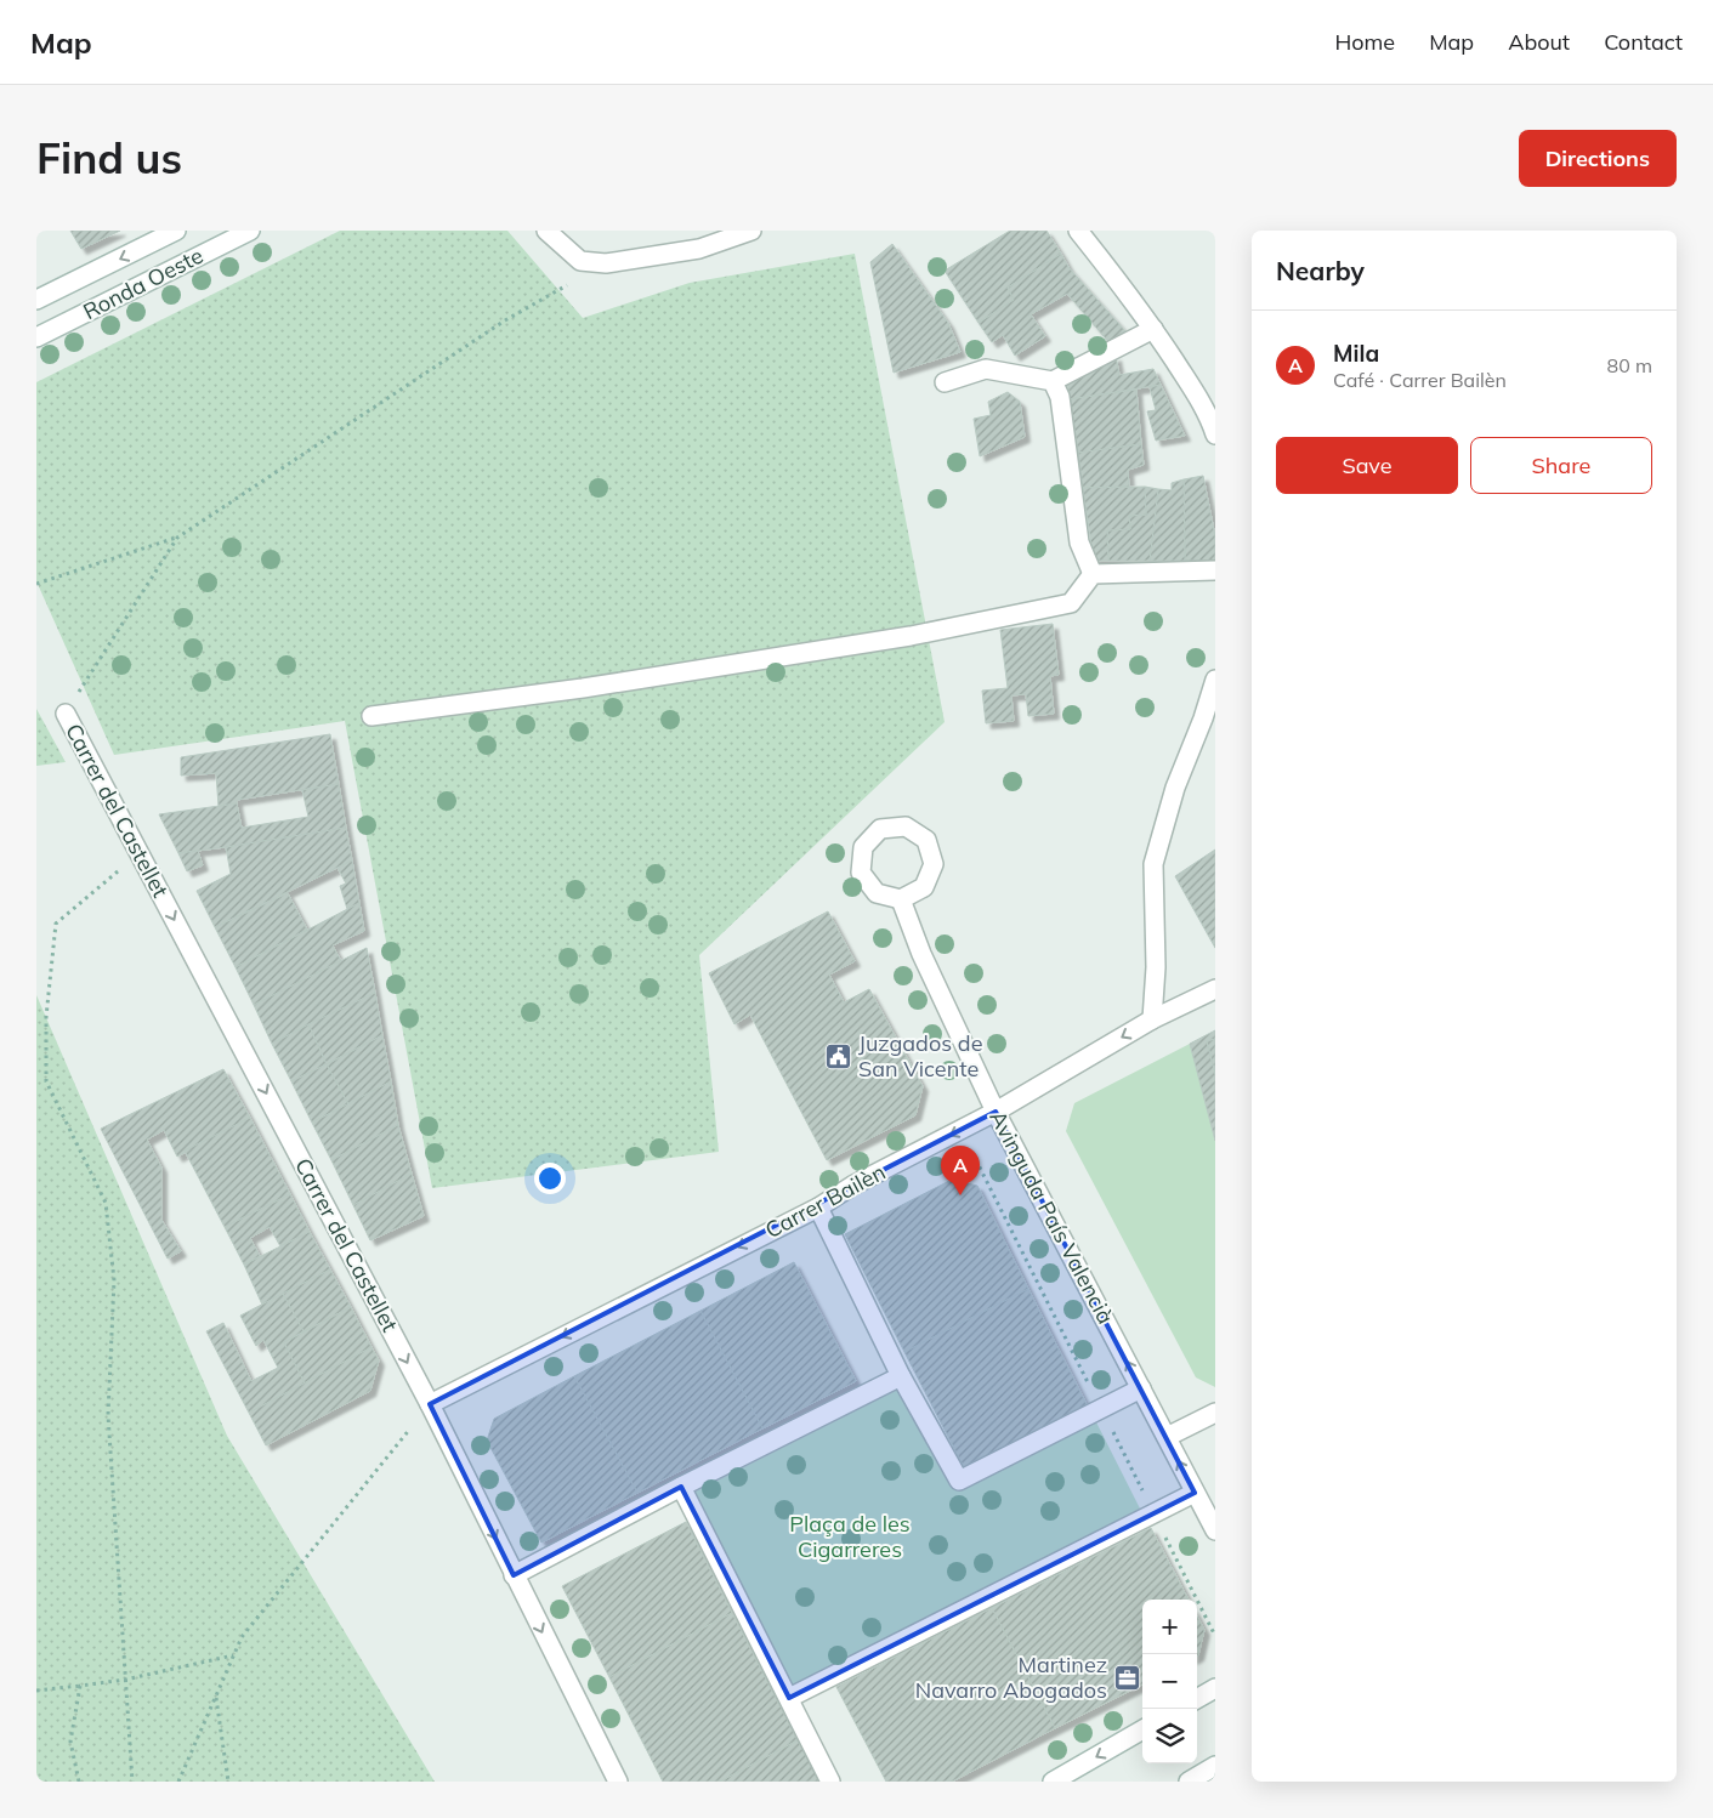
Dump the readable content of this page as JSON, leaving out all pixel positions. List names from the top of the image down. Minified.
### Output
{"streets":{"street":["Ronda Oeste","Carrer del Castellet","Carrer Bailèn","Avinguda País Valencià"]},"crossings":[["Carrer del Castellet","Carrer Bailèn"],["Carrer Bailèn","Avinguda País Valencià"]],"one_way":["Carrer del Castellet","Carrer Bailèn","Avinguda País Valencià"],"parks":["Plaça de les Cigarreres"],"places":{"public building":["Juzgados de San Vicente"],"office":["Martinez Navarro Abogados"]},"page":{"header":"Map","nav":["Home","Map","About","Contact"],"buttons":["Directions",["Save","Share"]],"title":"Find us","heading":"Nearby","list":[{"mark":"A","name":"Mila","note":"Café · Carrer Bailèn","value":"80 m"}],"pins":"A","map_buttons":["+","−"]}}
